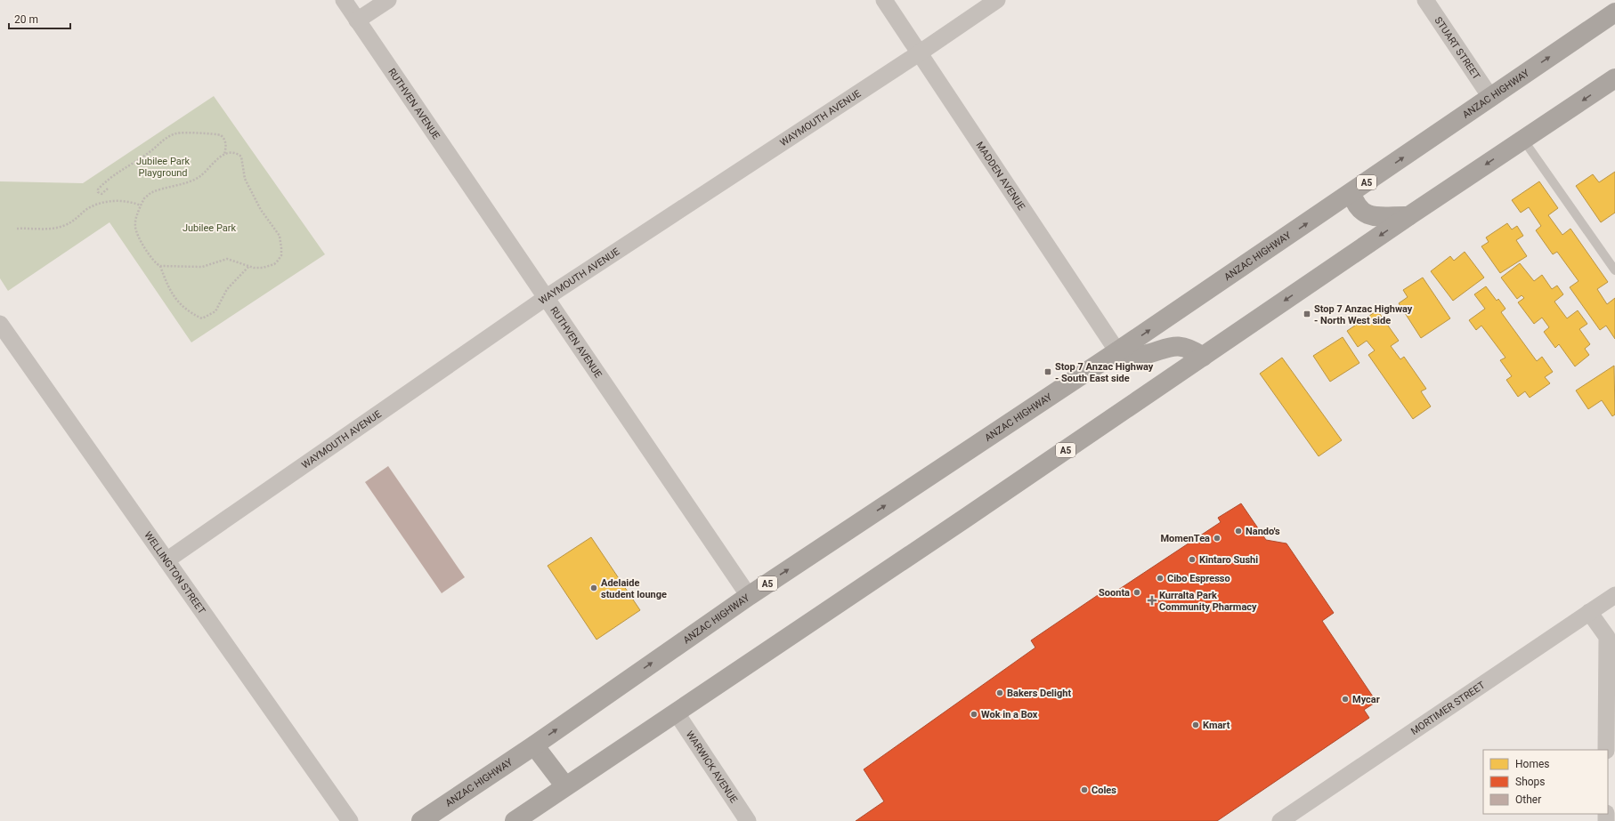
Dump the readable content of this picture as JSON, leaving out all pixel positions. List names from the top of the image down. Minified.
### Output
{"streets":{"highway":["ANZAC HIGHWAY","A5"],"street":["STUART STREET","RUTHVEN AVENUE","WAYMOUTH AVENUE","MADDEN AVENUE","WELLINGTON STREET","MORTIMER STREET","WARWICK AVENUE"]},"crossings":[["STUART STREET","ANZAC HIGHWAY"],["ANZAC HIGHWAY","RUTHVEN AVENUE"],["ANZAC HIGHWAY","MADDEN AVENUE"],["RUTHVEN AVENUE","WAYMOUTH AVENUE"],["WAYMOUTH AVENUE","MADDEN AVENUE"],["WAYMOUTH AVENUE","WELLINGTON STREET"],["A5","WARWICK AVENUE"]],"parks":["Jubilee Park Playground","Jubilee Park"],"places":{"transit":["Stop 7 Anzac Highway - North West side","Stop 7 Anzac Highway - South East side"],"other":["Nando's","MomenTea","Kintaro Sushi","Cibo Espresso","Adelaide student lounge","Soonta","Bakers Delight","Mycar","Wok in a Box","Kmart","Coles"],"health":["Kurralta Park Community Pharmacy"]},"legend":["Homes","Shops","Other"],"scale_bar":"20 m"}
